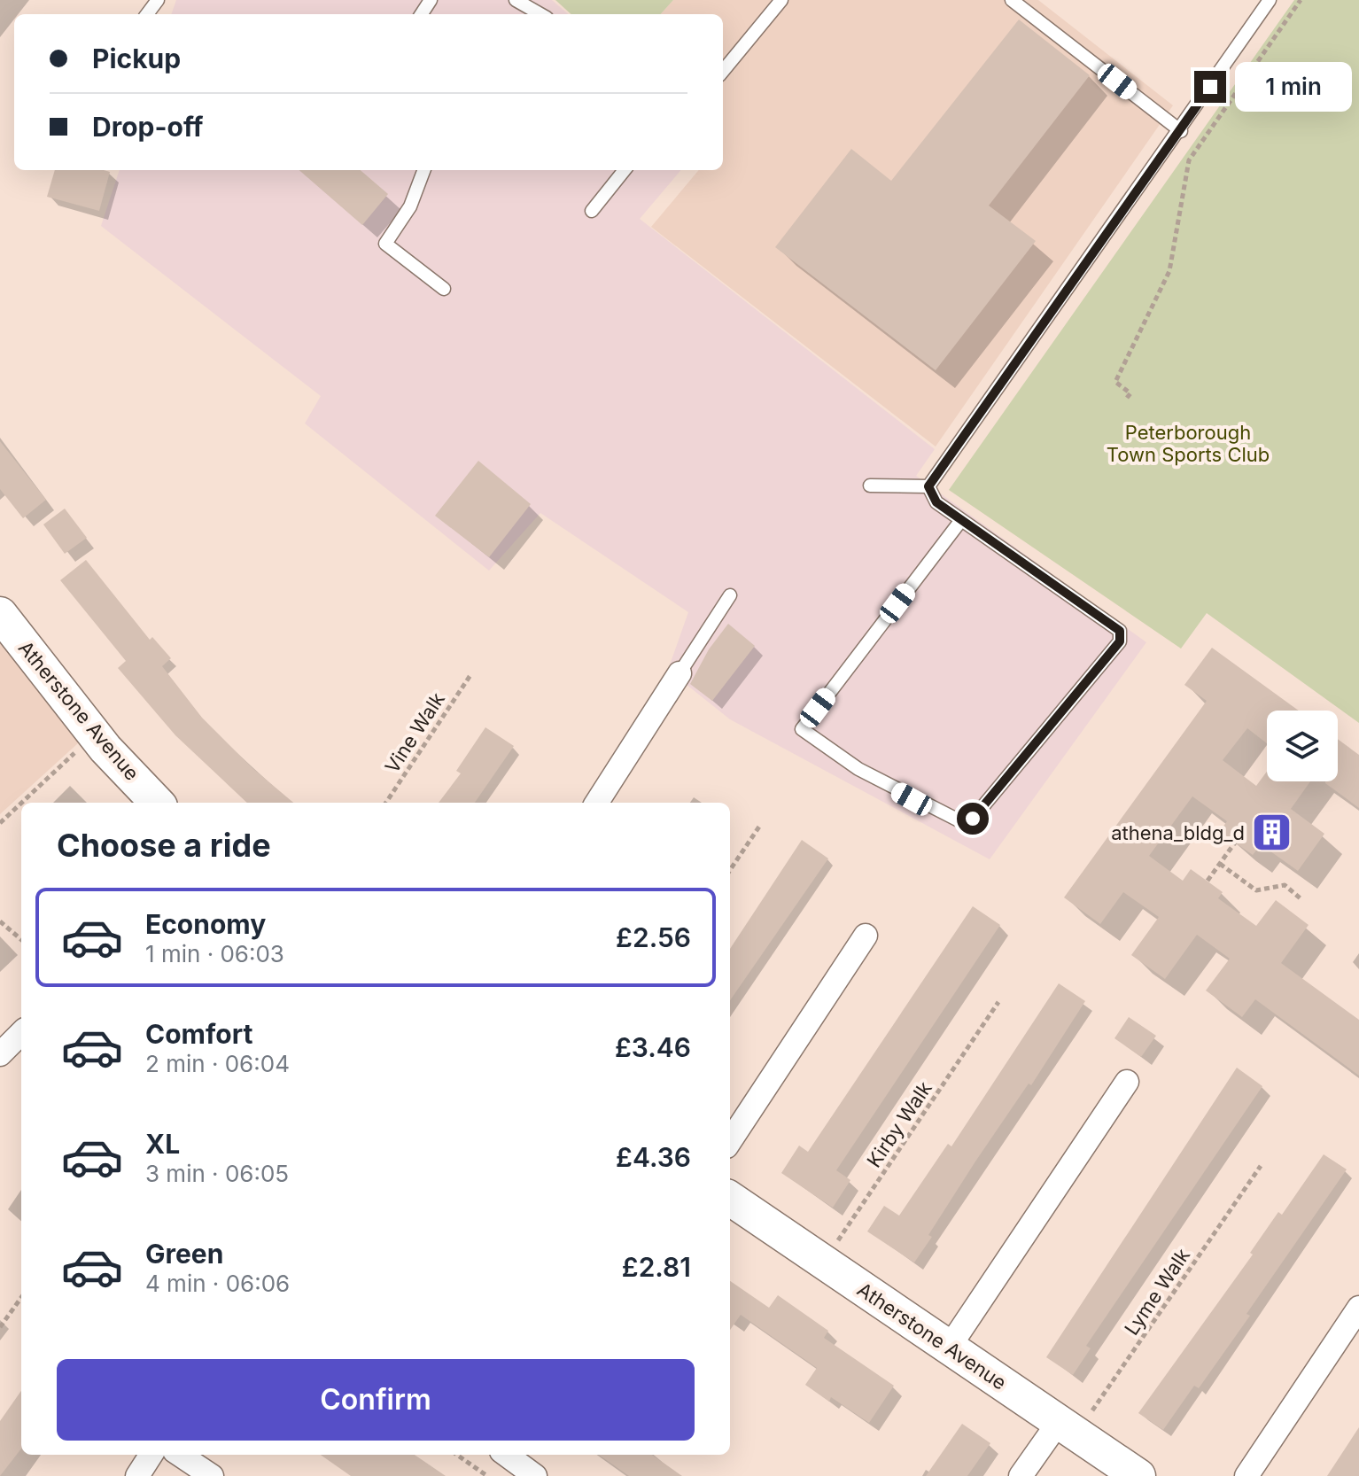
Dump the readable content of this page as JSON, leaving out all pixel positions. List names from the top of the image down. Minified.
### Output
{"streets":{"street":["Atherstone Avenue"],"path":["Vine Walk","Kirby Walk","Lyme Walk"]},"crossings":[["Atherstone Avenue","Kirby Walk"],["Atherstone Avenue","Lyme Walk"]],"parks":["Peterborough Town Sports Club"],"places":{"building":["athena_bldg_d"]},"page":{"banner":["Pickup","Drop-off"],"bubble":"1 min","heading":"Choose a ride","list":[{"name":"Economy","note":"1 min · 06:03","value":"£2.56"},{"name":"Comfort","note":"2 min · 06:04","value":"£3.46"},{"name":"XL","note":"3 min · 06:05","value":"£4.36"},{"name":"Green","note":"4 min · 06:06","value":"£2.81"}],"buttons":"Confirm"}}
